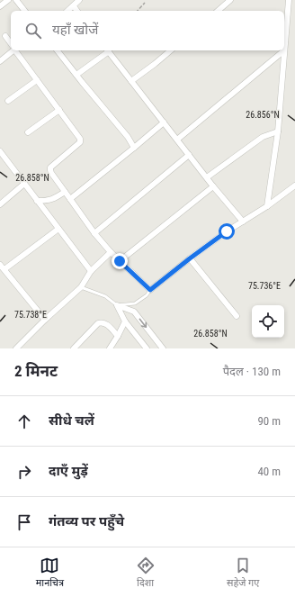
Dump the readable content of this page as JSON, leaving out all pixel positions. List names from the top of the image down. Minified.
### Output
{"page":{"search":"यहाँ खोजें","heading":["2 मिनट","पैदल · 130 m"],"list":[["सीधे चलें","90 m"],["दाएँ मुड़ें","40 m"],"गंतव्य पर पहुँचे"],"nav":["मानचित्र","दिशा","सहेजे गए"]},"coordinates":["26.856°N","26.858°N","75.736°E","75.738°E"]}
